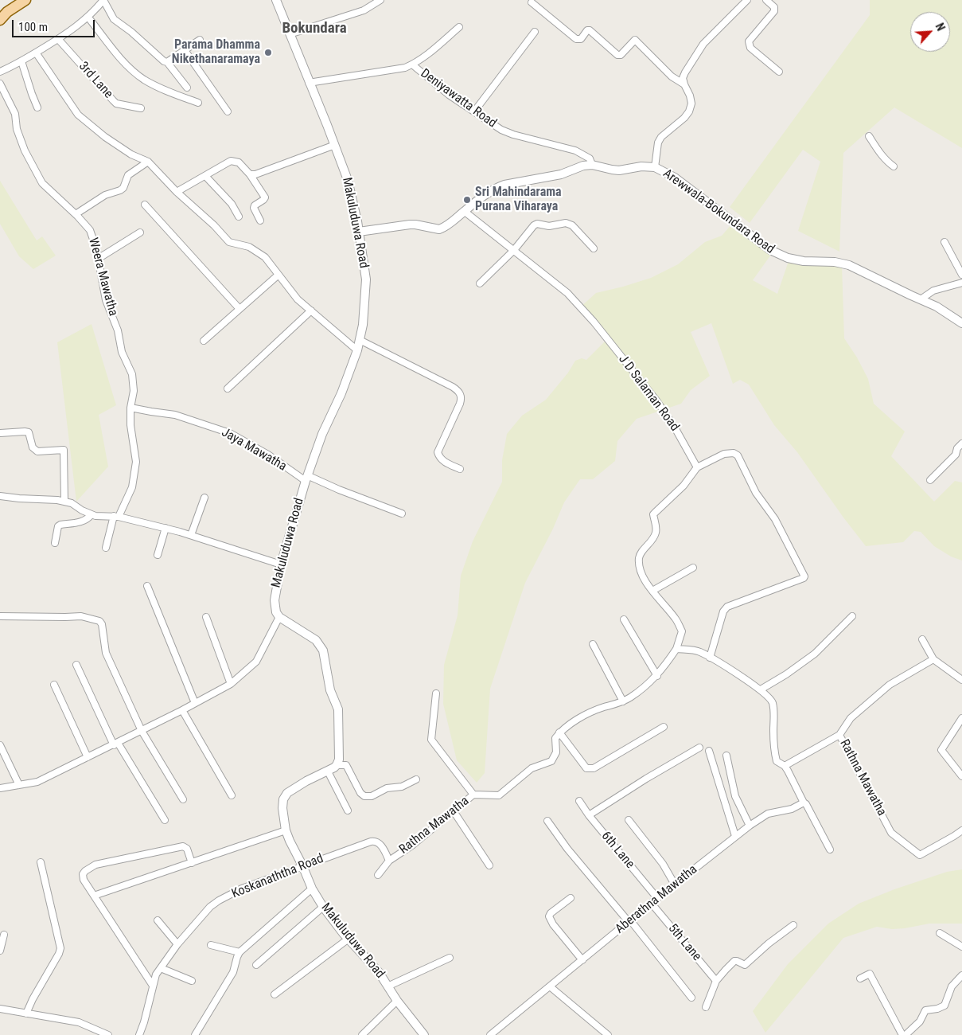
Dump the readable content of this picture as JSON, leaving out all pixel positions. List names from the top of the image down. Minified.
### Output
{"streets":{"street":["3rd Lane","Deniyawatta Road","Arewwala-Bokundara Road","Makuluduwa Road","Weera Mawatha","J D Salaman Road","Jaya Mawatha","Rathna Mawatha","6th Lane","Koskanaththa Road","Aberathna Mawatha","5th Lane"]},"crossings":[["Deniyawatta Road","Arewwala-Bokundara Road"],["Arewwala-Bokundara Road","Makuluduwa Road"],["Arewwala-Bokundara Road","J D Salaman Road"],["Makuluduwa Road","Jaya Mawatha"],["Makuluduwa Road","Koskanaththa Road"],["Weera Mawatha","Jaya Mawatha"],["Rathna Mawatha","Koskanaththa Road"],["6th Lane","Aberathna Mawatha"],["Aberathna Mawatha","5th Lane"]],"districts":["Bokundara"],"places":["Parama Dhamma Nikethanaramaya","Sri Mahindarama Purana Viharaya"],"scale_bar":"100 m","north":"top right"}
